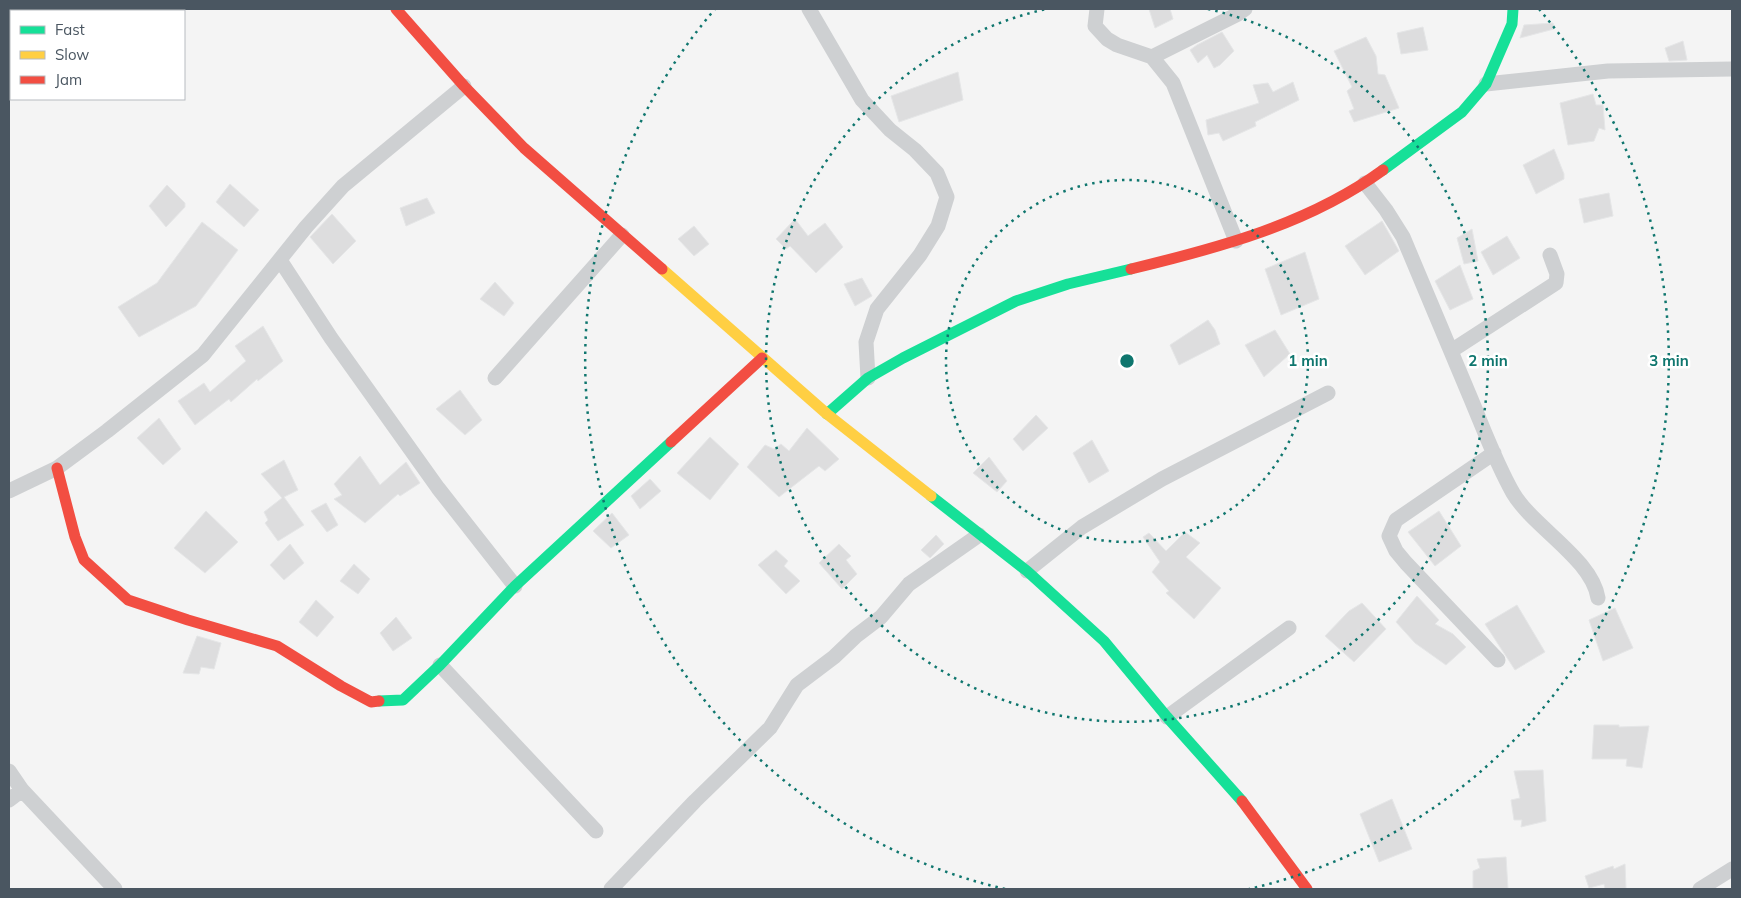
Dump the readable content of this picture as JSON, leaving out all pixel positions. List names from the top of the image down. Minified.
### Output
{"legend":["Fast","Slow","Jam"],"rings":["1 min","2 min","3 min"]}
